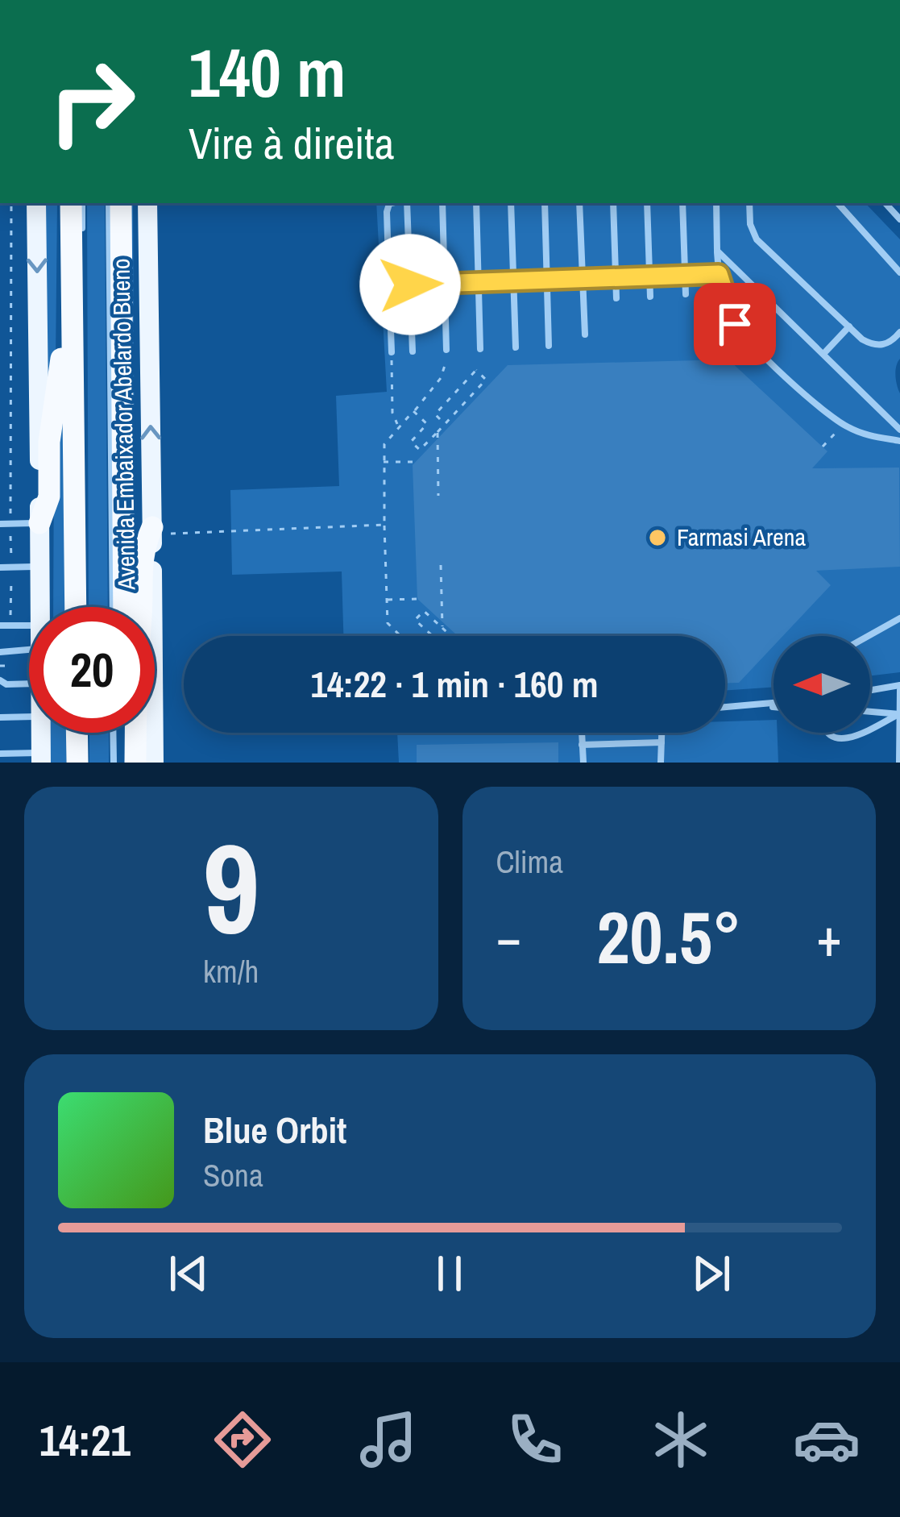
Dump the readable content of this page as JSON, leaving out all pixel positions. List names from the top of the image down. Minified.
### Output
{"streets":{"highway":["Avenida Embaixador Abelardo Bueno"]},"places":["Farmasi Arena"],"north":"left","page":{"turn":["140 m","Vire à direita"],"limit":"20","trip":"14:22 · 1 min · 160 m","tile":[["9","km/h"],"Clima"],"heat":["−","20.5°","+"],"song":["Blue Orbit","Sona"],"tabs":"14:21"}}
